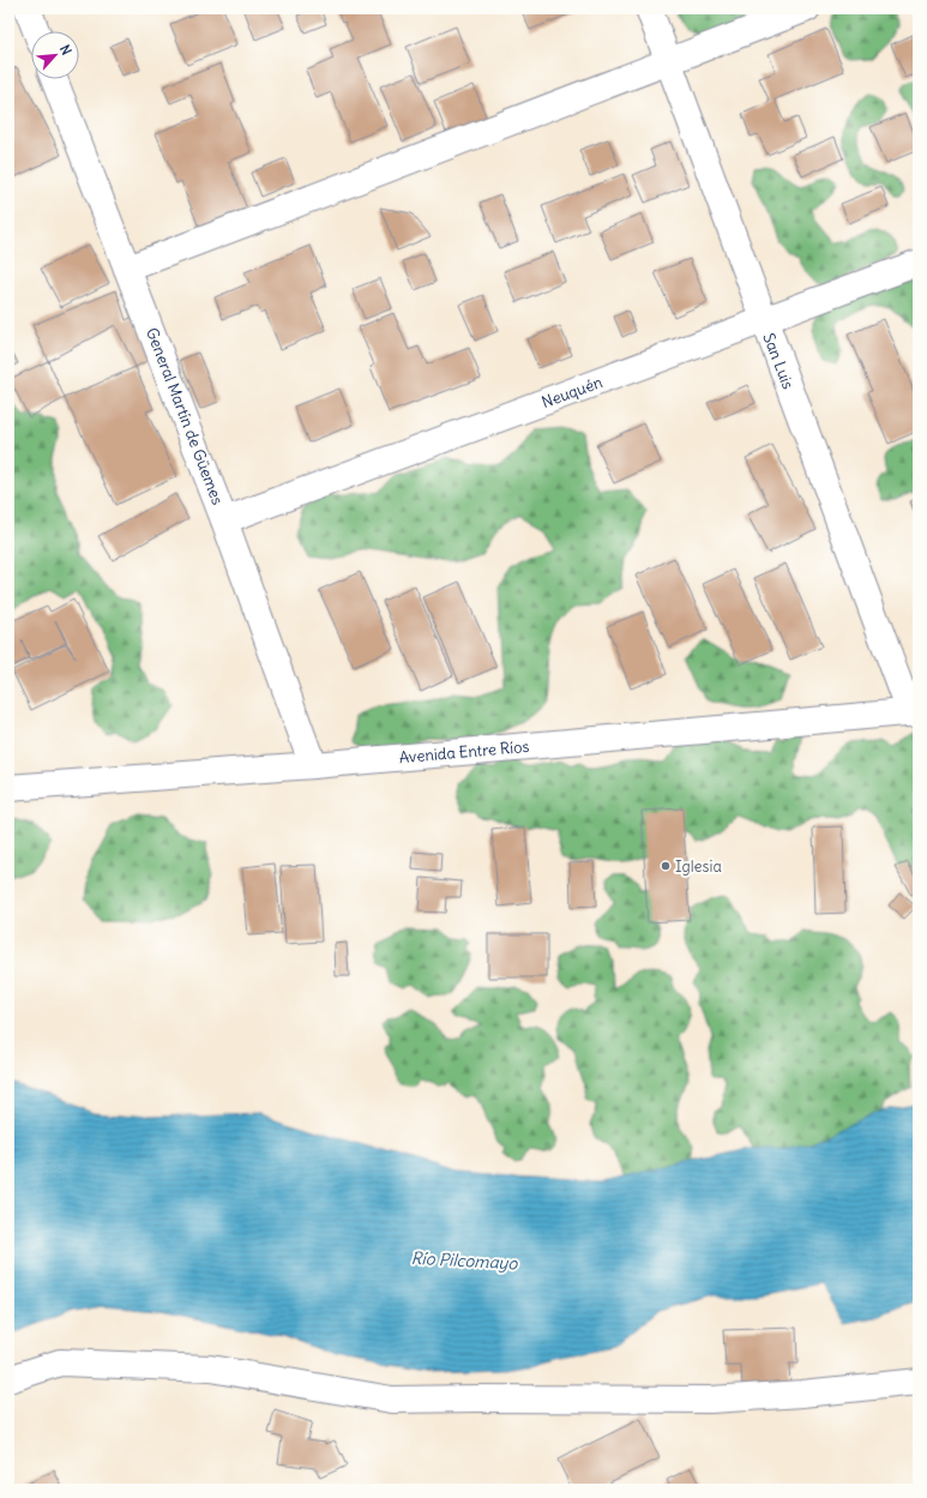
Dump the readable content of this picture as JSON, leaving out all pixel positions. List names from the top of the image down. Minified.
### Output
{"streets":{"street":["San Luis","Neuquén","General Martín de Güemes","Avenida Entre Ríos"]},"crossings":[["San Luis","Neuquén"],["San Luis","Avenida Entre Ríos"],["Neuquén","General Martín de Güemes"],["General Martín de Güemes","Avenida Entre Ríos"]],"water":["Río Pilcomayo"],"places":["Iglesia"],"north":"top right"}
